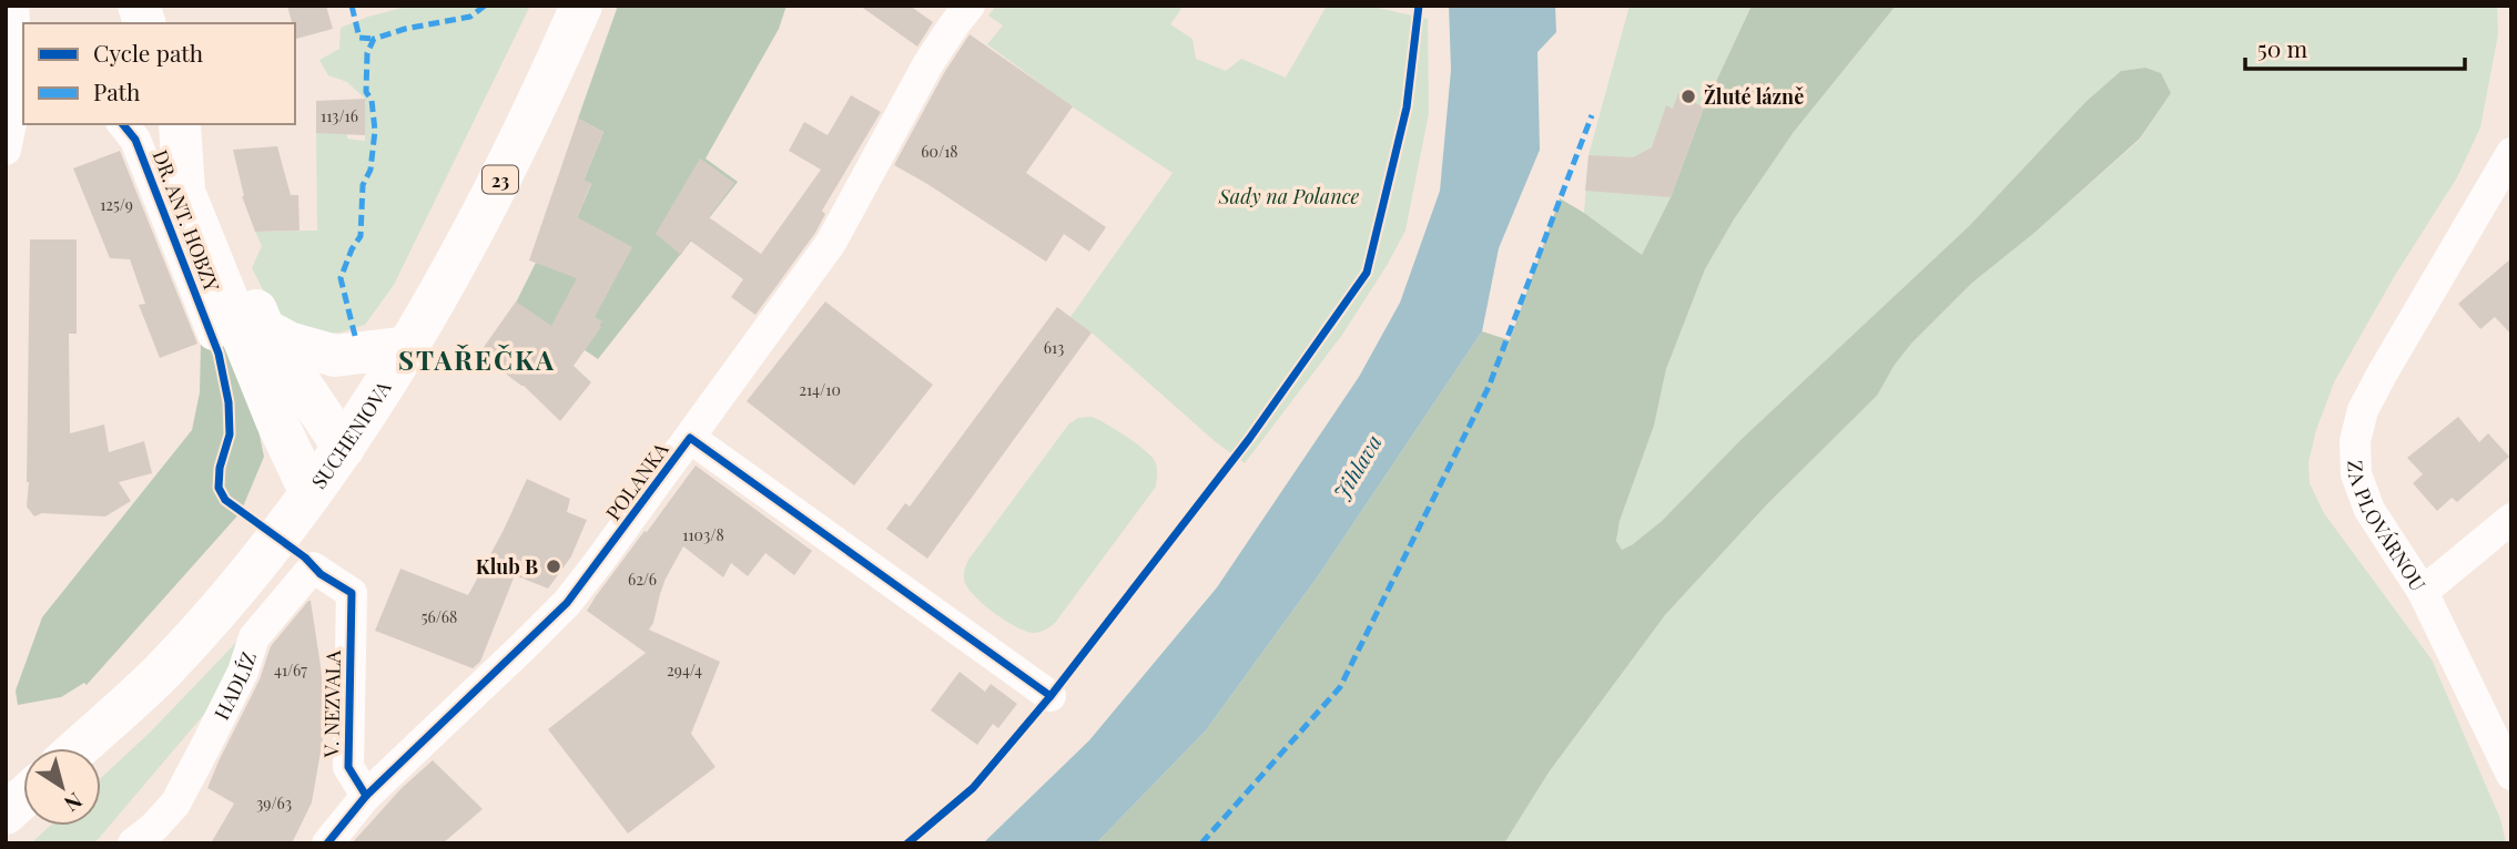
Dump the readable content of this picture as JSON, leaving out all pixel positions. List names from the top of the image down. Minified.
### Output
{"streets":{"main road":["23","DR. ANT. HOBZY","SUCHENIOVA"],"street":["POLANKA","ZA PLOVÁRNOU","HADLÍZ","V. NEZVALA"]},"crossings":[["DR. ANT. HOBZY","SUCHENIOVA"],["POLANKA","V. NEZVALA"],["HADLÍZ","V. NEZVALA"]],"districts":["STAŘEČKA"],"water":["Jihlava"],"parks":["Sady na Polance"],"places":["Žluté lázně","Klub B"],"house_numbers":["113/16","60/18","125/9","613","214/10","1103/8","62/6","56/68","41/67","294/4","39/63"],"legend":["Cycle path","Path"],"scale_bar":"50 m","north":"bottom right"}
